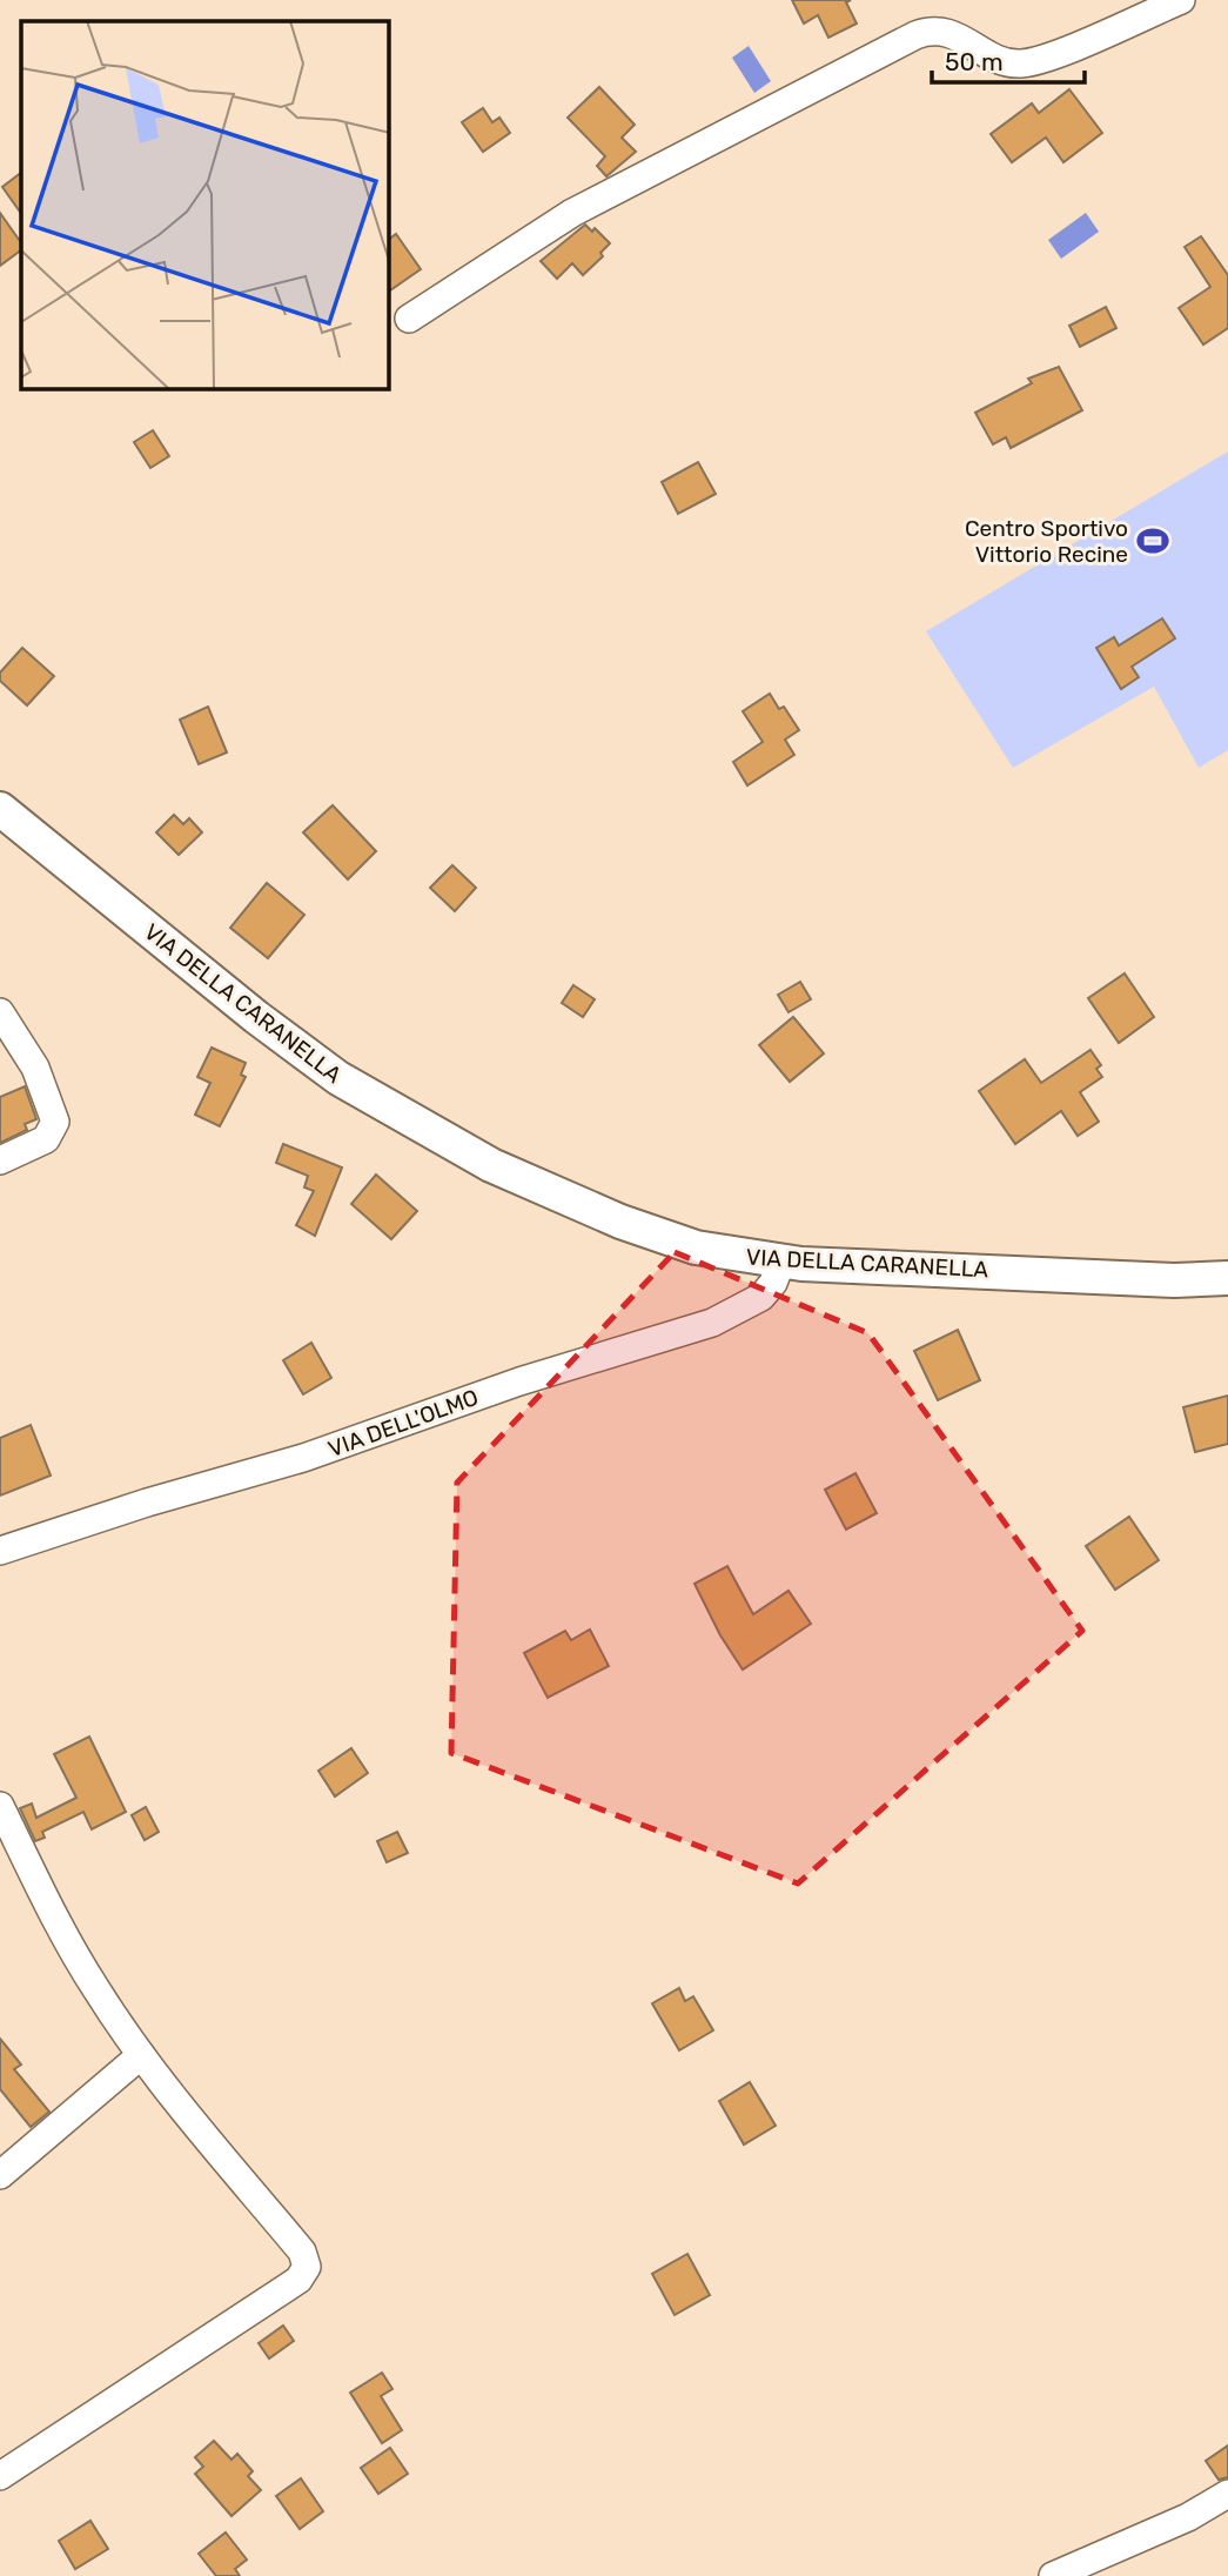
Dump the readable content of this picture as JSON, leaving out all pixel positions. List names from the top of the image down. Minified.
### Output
{"streets":{"main road":["VIA DELLA CARANELLA"],"street":["VIA DELL'OLMO"]},"crossings":[["VIA DELLA CARANELLA","VIA DELL'OLMO"]],"places":{"sports":["Centro Sportivo Vittorio Recine"]},"scale_bar":"50 m"}
